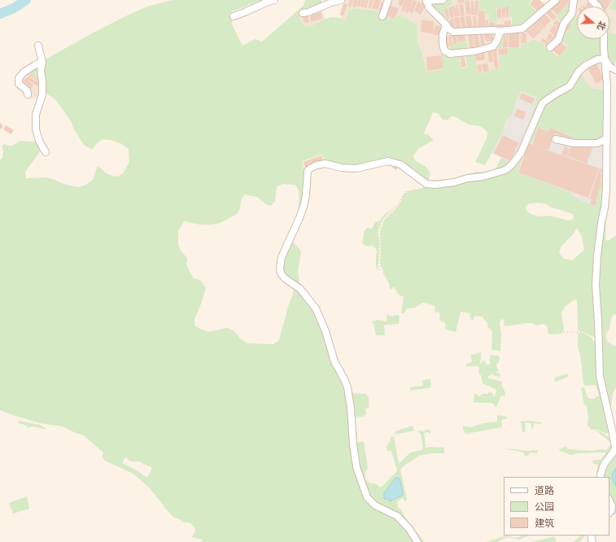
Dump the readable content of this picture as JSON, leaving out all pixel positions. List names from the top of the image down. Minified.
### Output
{"legend":["道路","公园","建筑"],"north":"right"}
